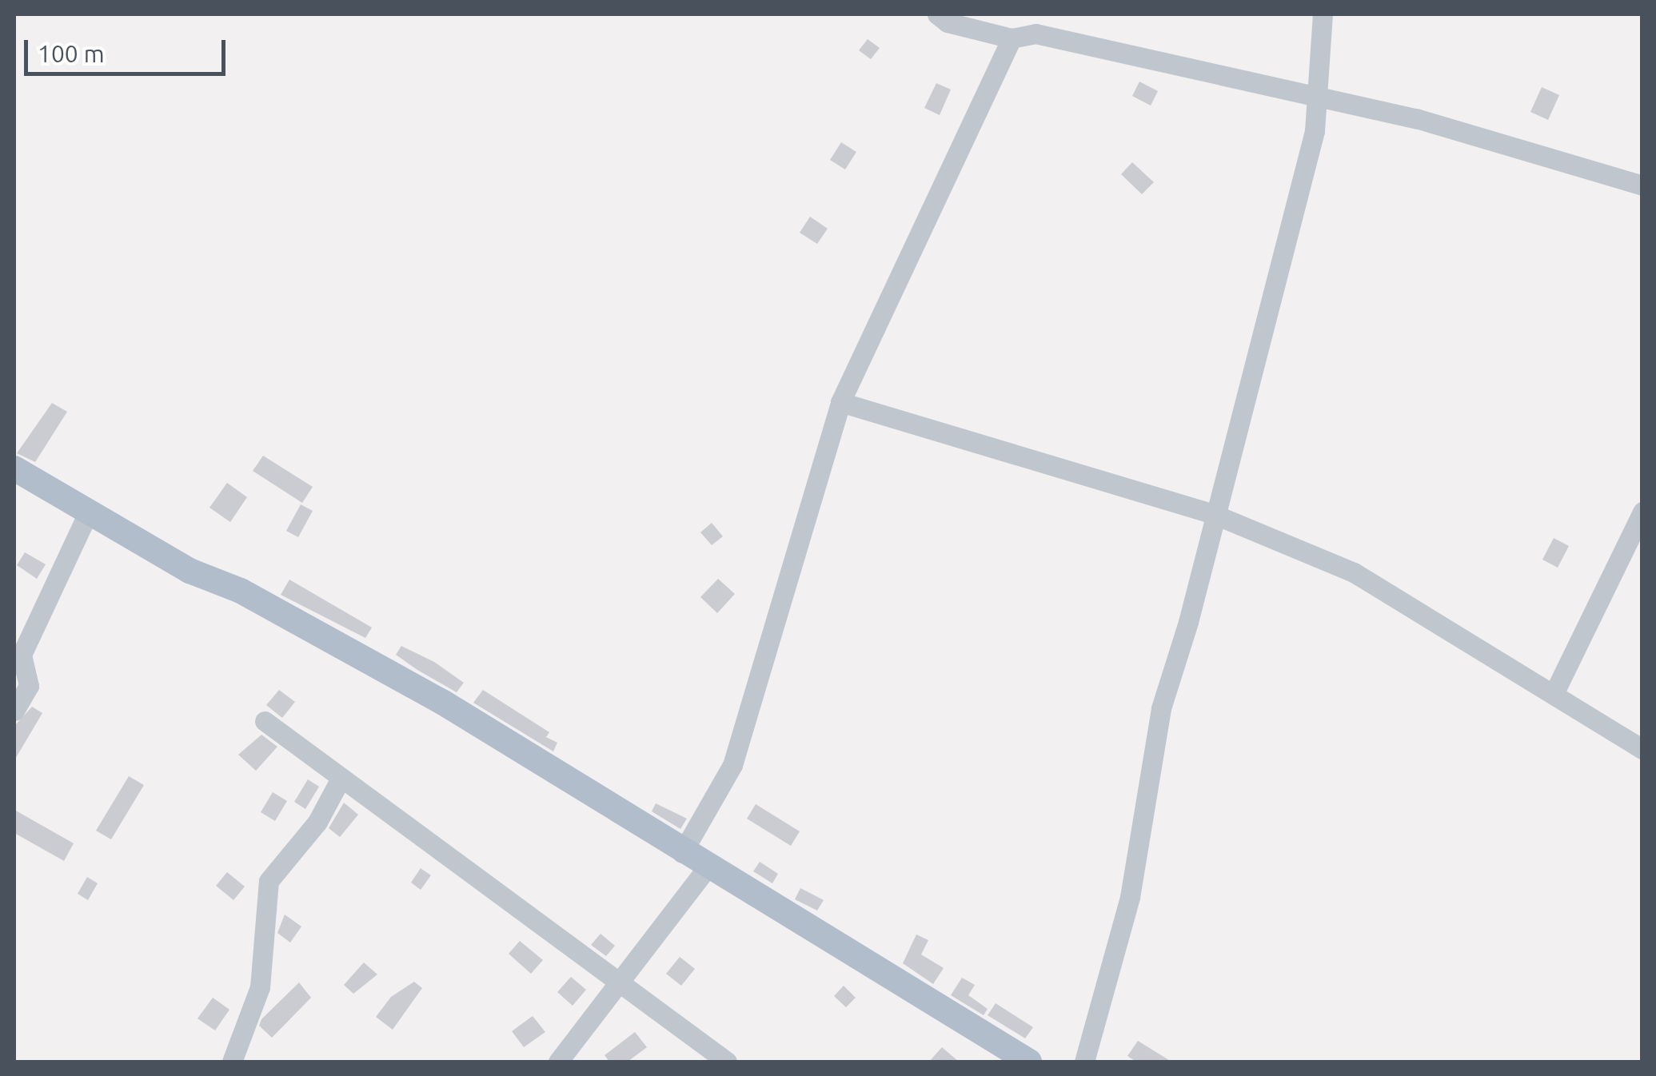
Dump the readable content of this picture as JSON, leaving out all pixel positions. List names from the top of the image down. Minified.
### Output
{"scale_bar":"100 m"}
